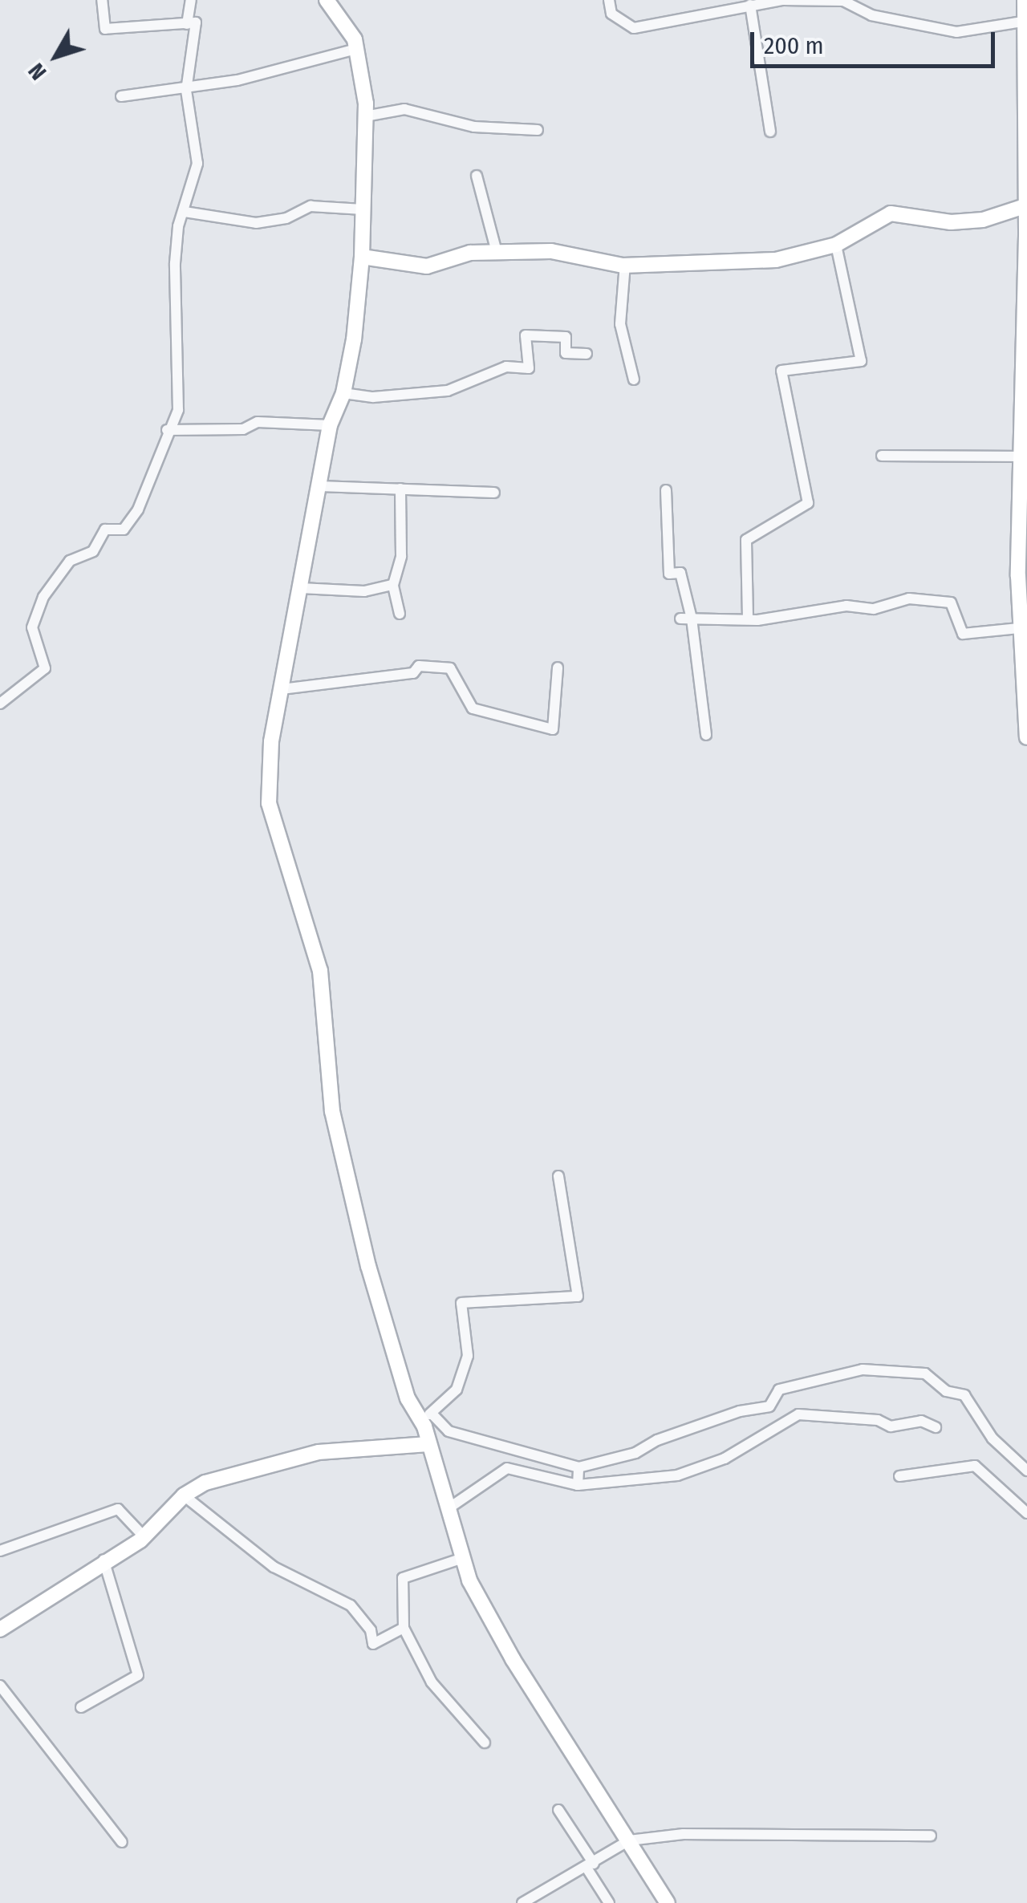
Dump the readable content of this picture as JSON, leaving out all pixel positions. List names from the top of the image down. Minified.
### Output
{"scale_bar":"200 m","north":"bottom left"}
